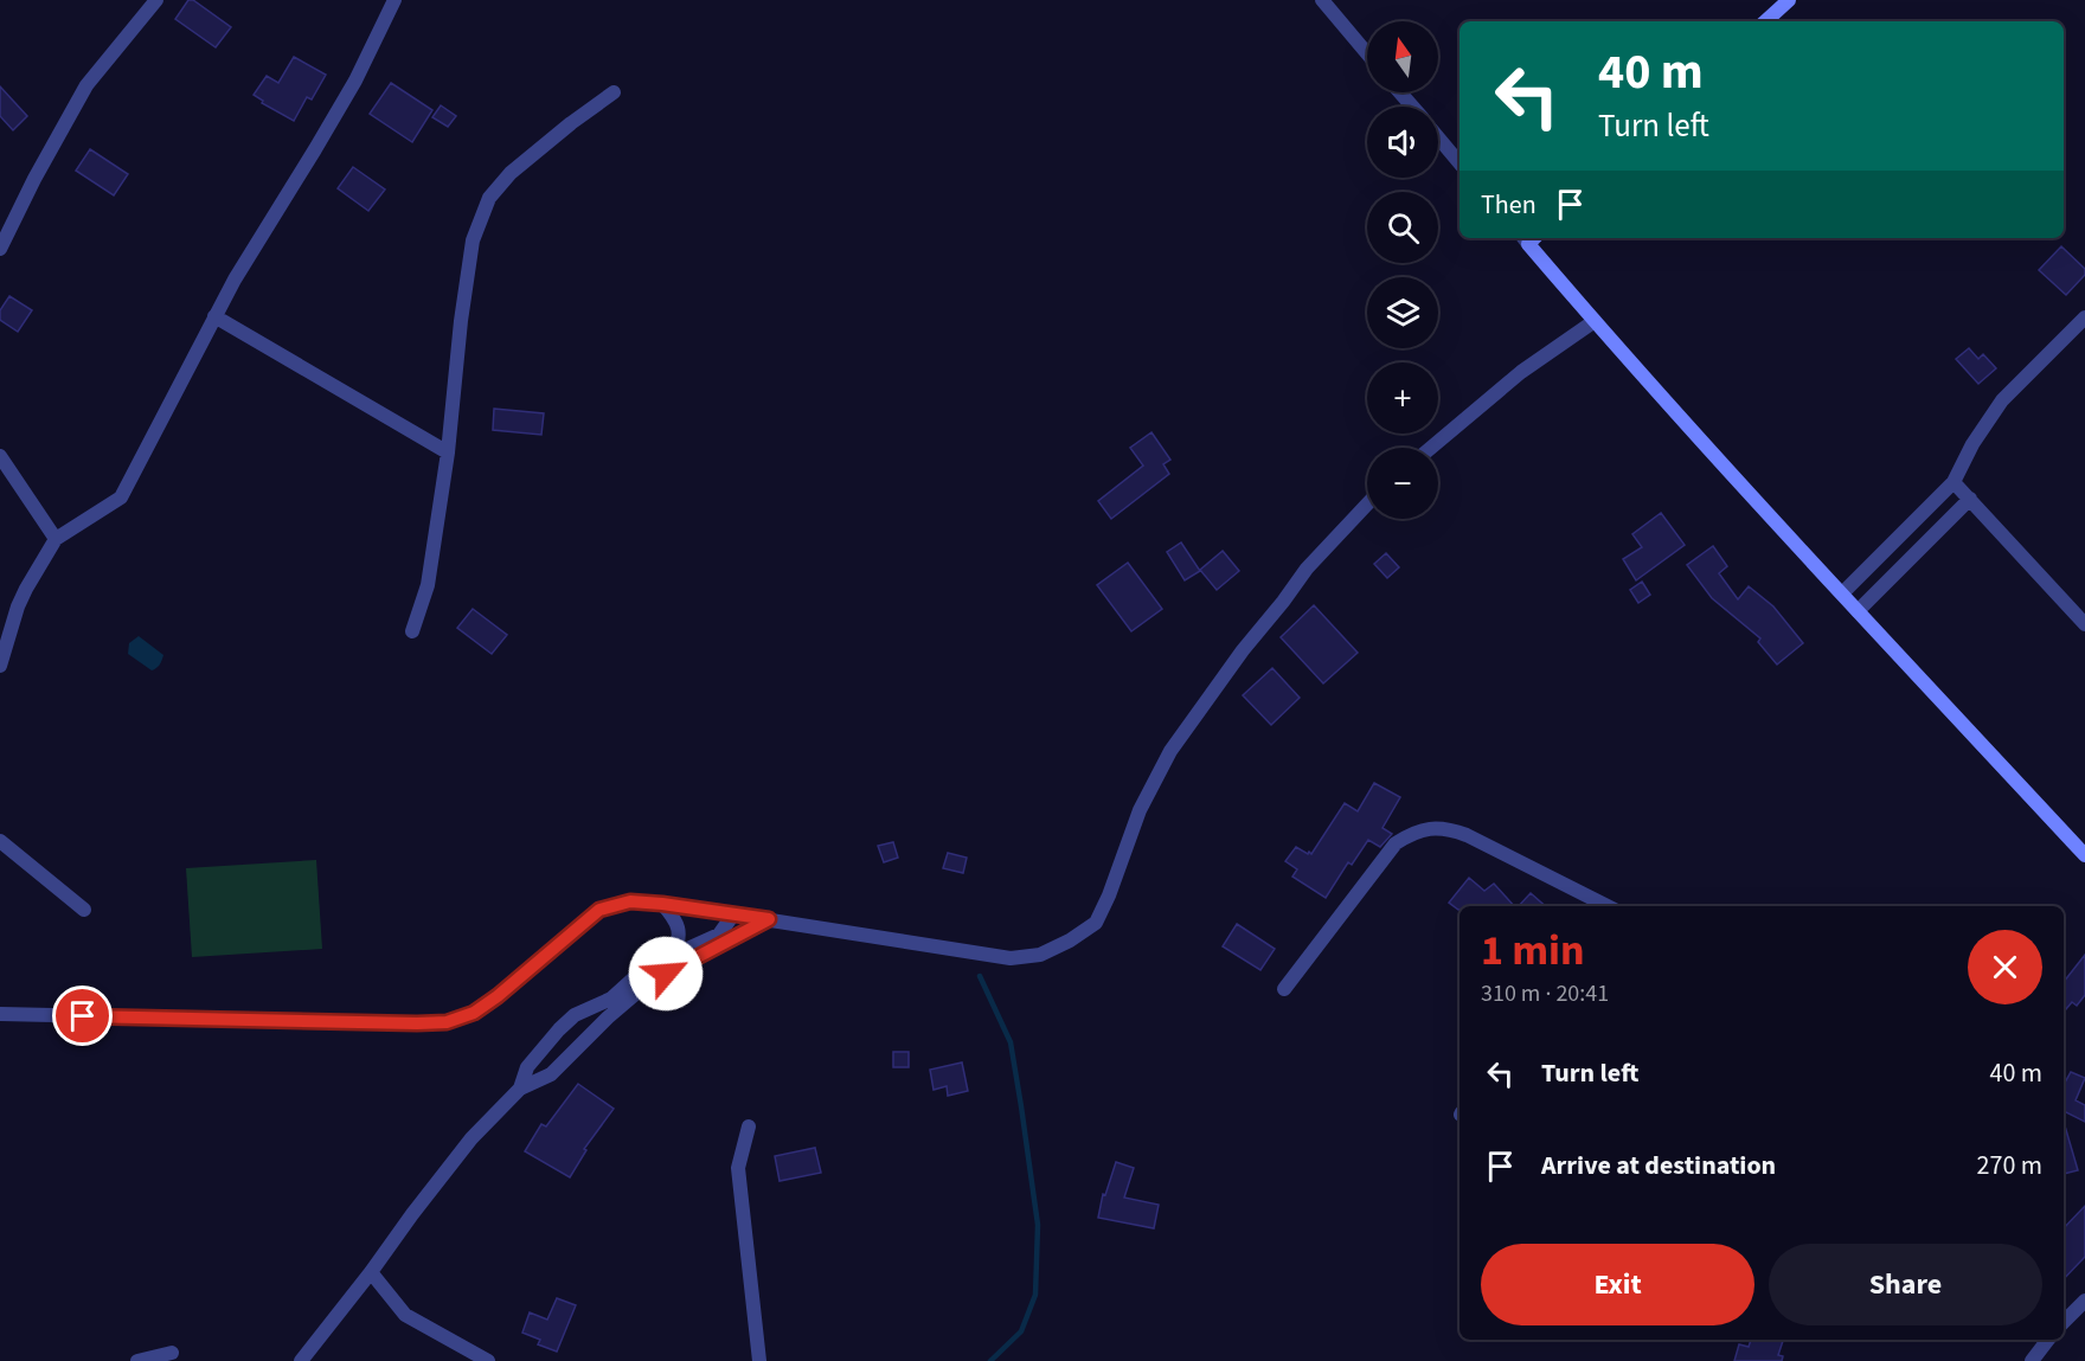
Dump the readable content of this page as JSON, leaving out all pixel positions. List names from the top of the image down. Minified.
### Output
{"north":"top","page":{"map_buttons":["+","−"],"turn":["40 m","Turn left"],"then":"Then","heading":["1 min","310 m · 20:41"],"list":[{"name":"Turn left","value":"40 m"},{"name":"Arrive at destination","value":"270 m"}],"buttons":["Exit","Share"]}}
